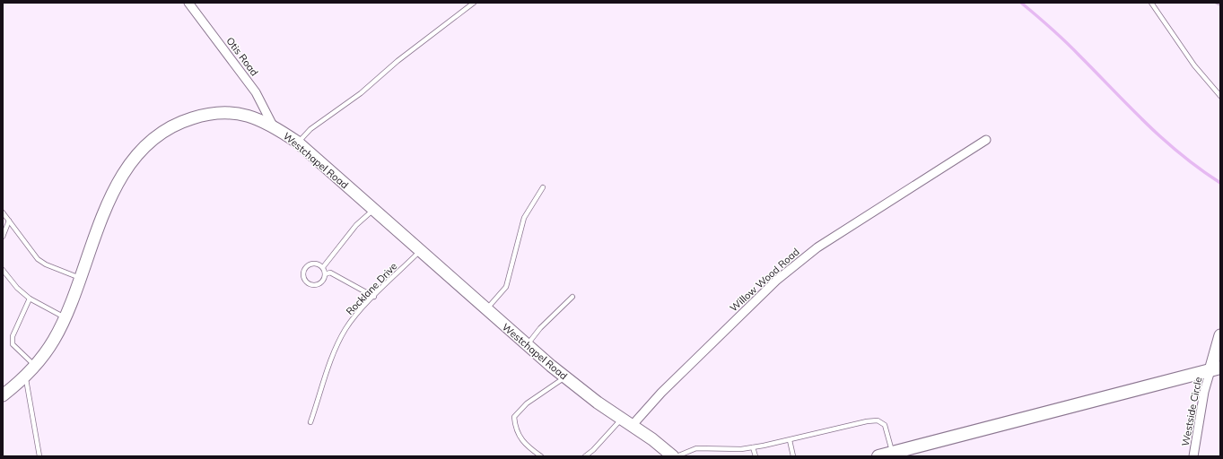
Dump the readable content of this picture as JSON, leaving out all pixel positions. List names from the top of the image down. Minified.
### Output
{"streets":{"street":["Otis Road","Westchapel Road","Willow Wood Road","Westside Circle"],"lane":["Rocklane Drive"]},"crossings":[["Otis Road","Westchapel Road"],["Westchapel Road","Willow Wood Road"],["Westchapel Road","Rocklane Drive"]]}
